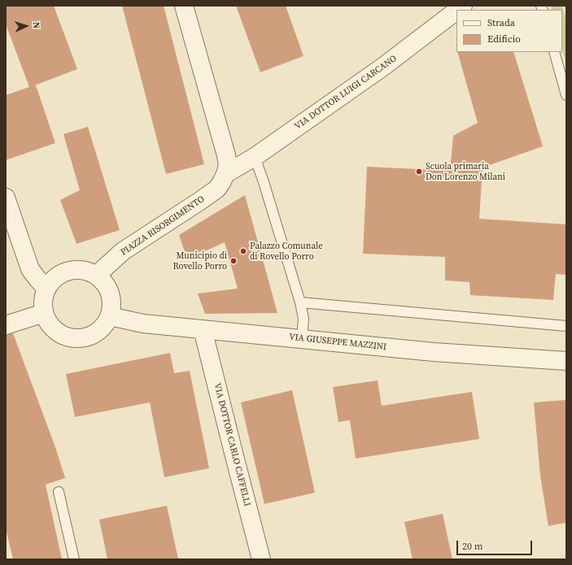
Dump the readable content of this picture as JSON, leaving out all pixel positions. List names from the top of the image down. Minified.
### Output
{"streets":{"street":["VIA DOTTOR LUIGI CARCANO","PIAZZA RISORGIMENTO","VIA GIUSEPPE MAZZINI","VIA DOTTOR CARLO CAFFELLI"]},"crossings":[["VIA DOTTOR LUIGI CARCANO","PIAZZA RISORGIMENTO"],["PIAZZA RISORGIMENTO","VIA GIUSEPPE MAZZINI"],["VIA GIUSEPPE MAZZINI","VIA DOTTOR CARLO CAFFELLI"]],"places":["Scuola primaria Don Lorenzo Milani","Palazzo Comunale di Rovello Porro","Municipio di Rovello Porro"],"legend":["Strada","Edificio"],"scale_bar":"20 m","north":"right"}
